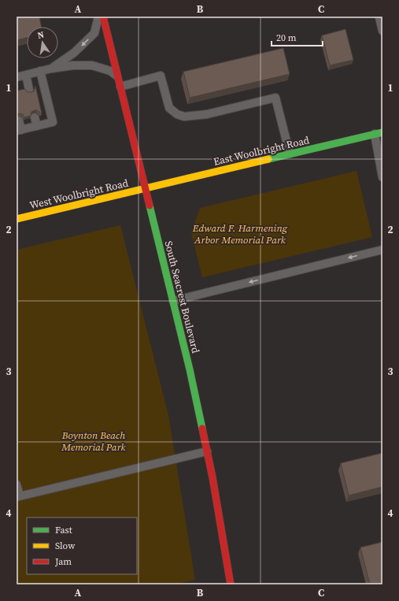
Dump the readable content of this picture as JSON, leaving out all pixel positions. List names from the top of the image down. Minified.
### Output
{"streets":{"street":["East Woolbright Road","West Woolbright Road","South Seacrest Boulevard"]},"crossings":[["East Woolbright Road","West Woolbright Road"],["East Woolbright Road","South Seacrest Boulevard"],["West Woolbright Road","South Seacrest Boulevard"]],"parks":["Edward F. Harmening Arbor Memorial Park","Boynton Beach Memorial Park"],"legend":["Fast","Slow","Jam"],"scale_bar":"20 m","north":"top","grid":{"columns":["A","B","C"],"rows":["1","2","3","4"]}}
